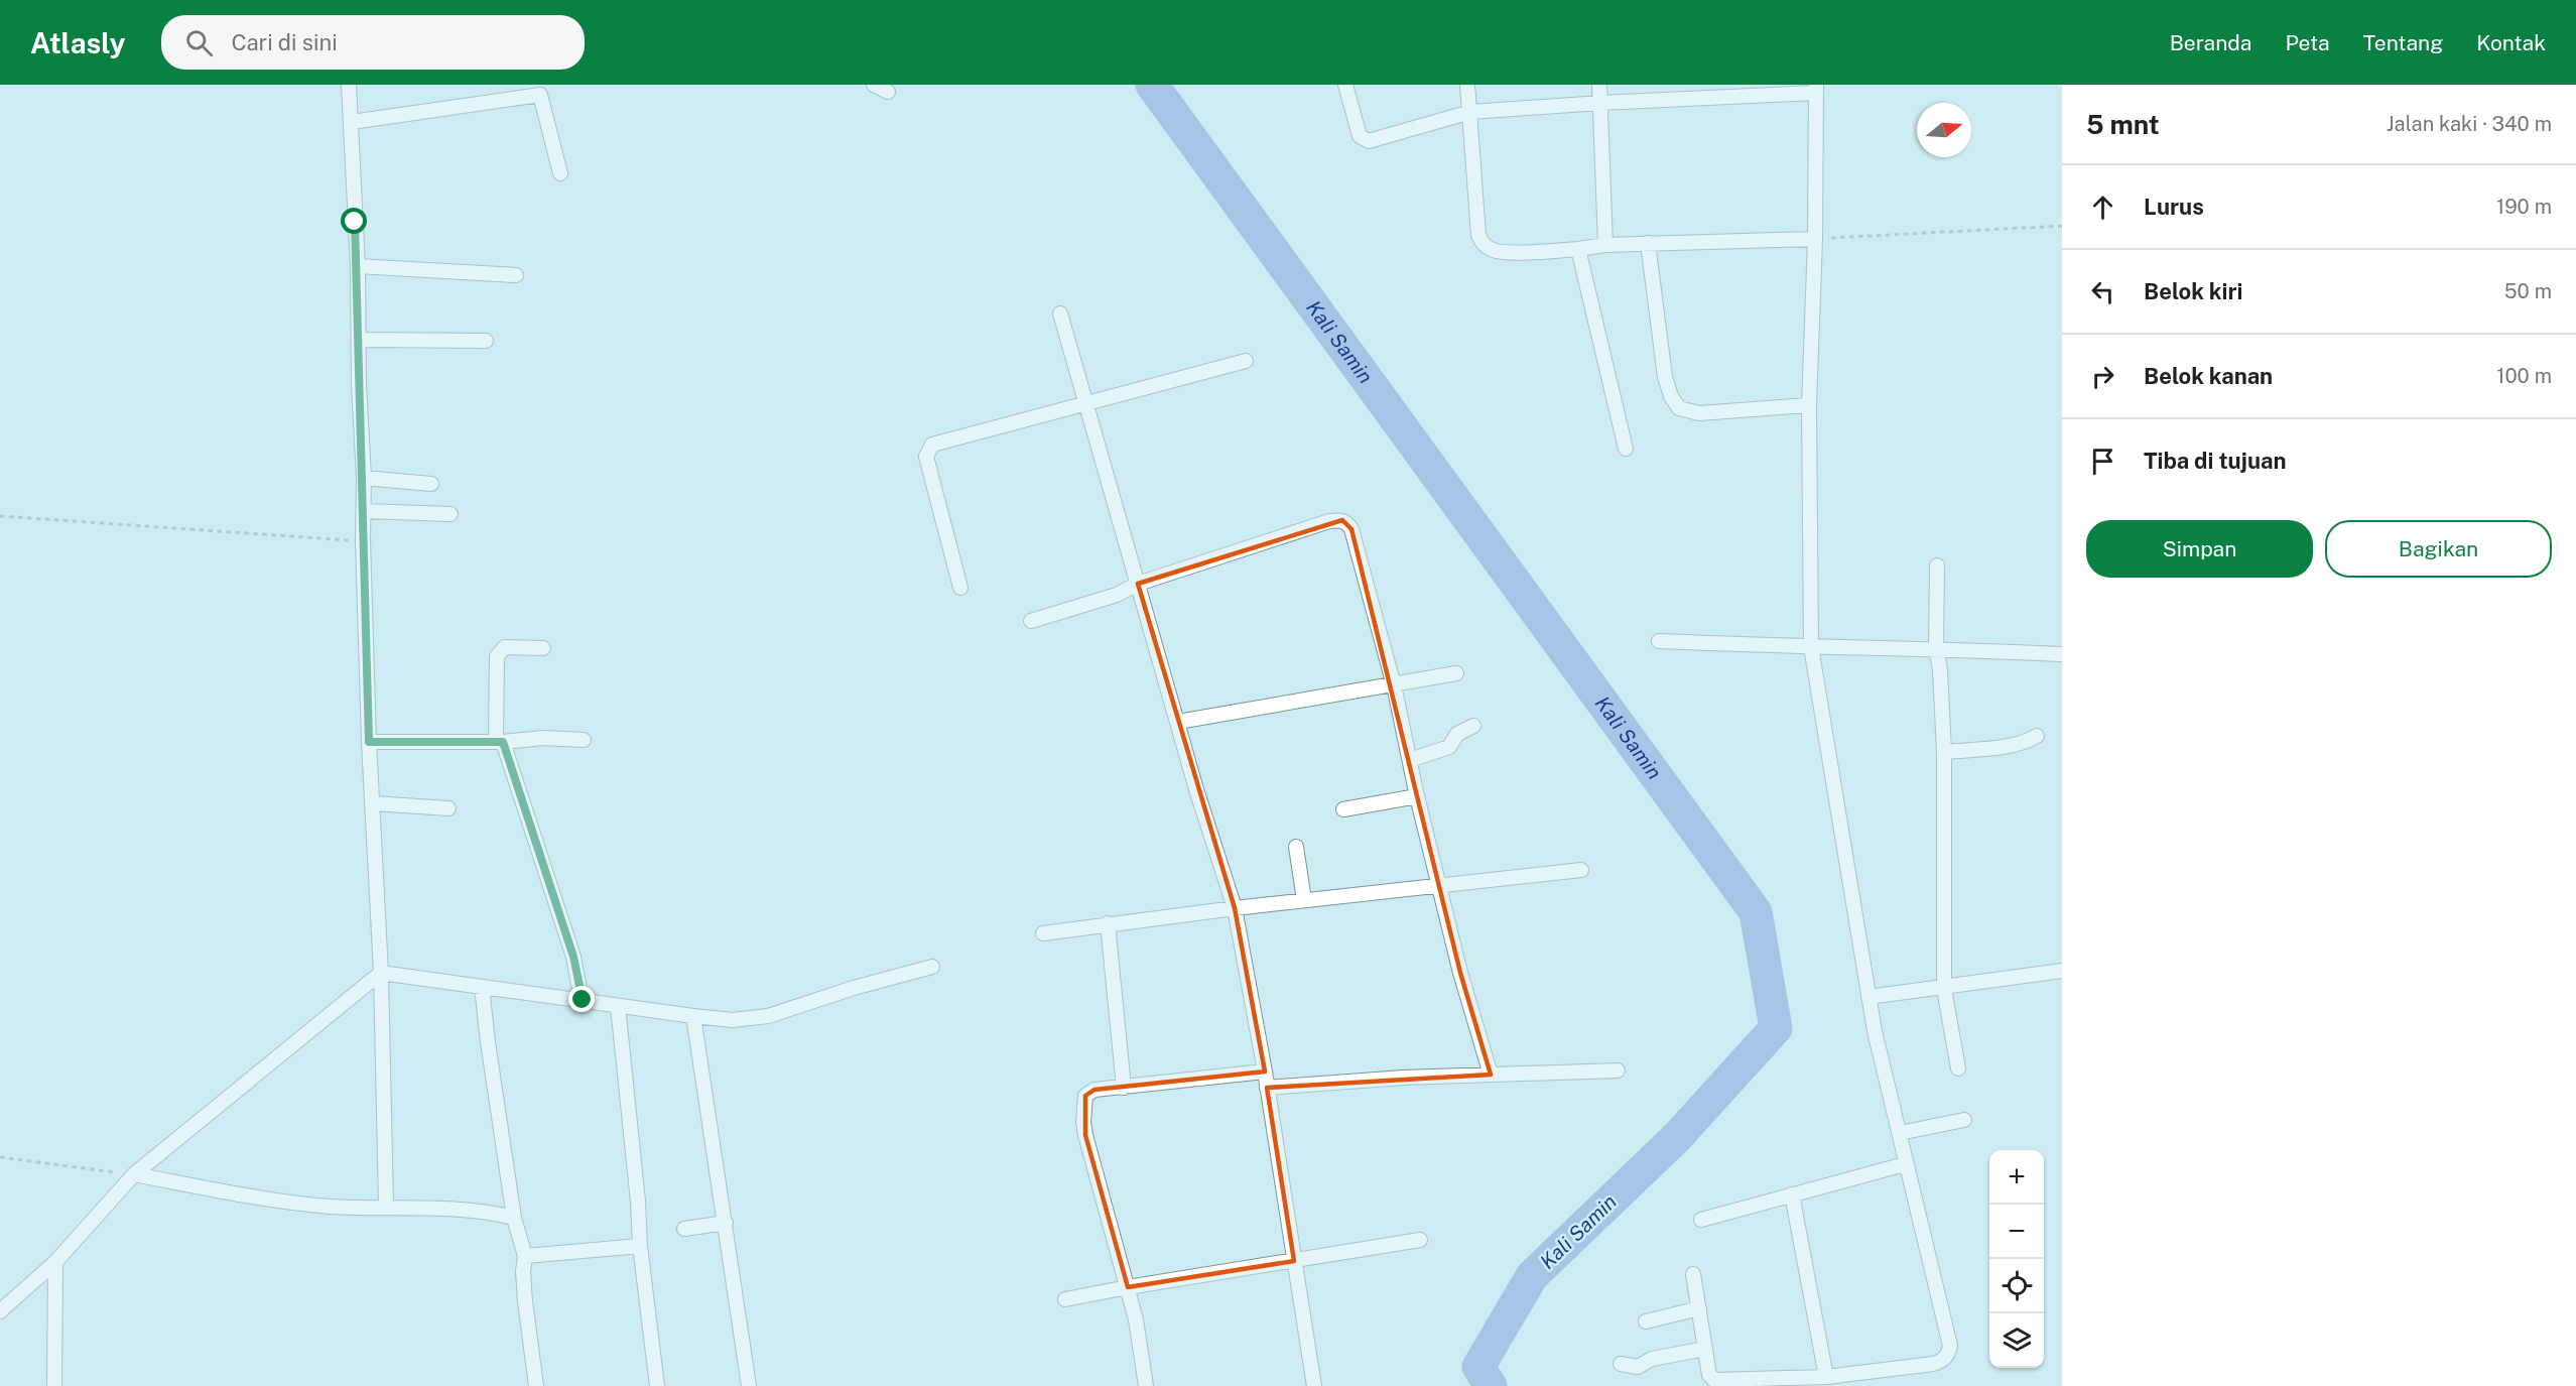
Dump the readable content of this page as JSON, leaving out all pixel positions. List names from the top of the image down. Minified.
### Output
{"water":["Kali Samin"],"north":"right","page":{"header":"Atlasly","search":"Cari di sini","nav":["Beranda","Peta","Tentang","Kontak"],"heading":["5 mnt","Jalan kaki · 340 m"],"list":[["Lurus","190 m"],["Belok kiri","50 m"],["Belok kanan","100 m"],"Tiba di tujuan"],"buttons":["Simpan","Bagikan"],"map_buttons":["+","−"]}}
